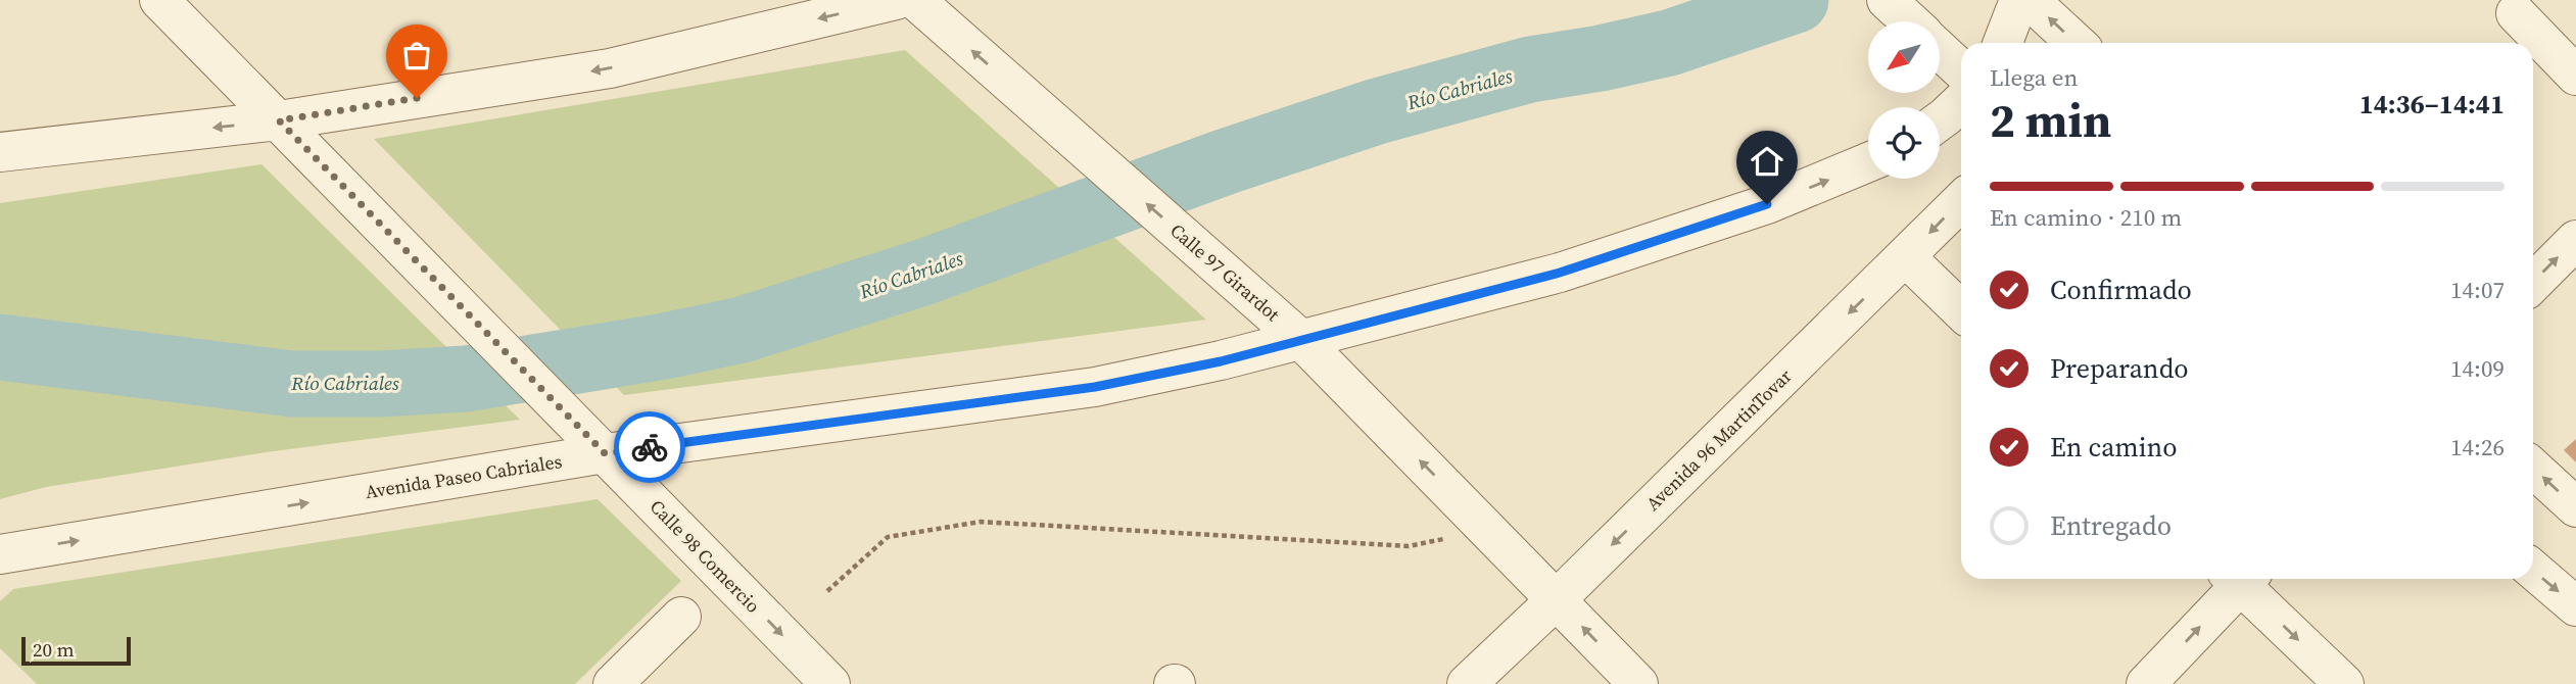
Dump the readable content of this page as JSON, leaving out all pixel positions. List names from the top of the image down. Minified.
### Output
{"streets":{"street":["Calle 97 Girardot","Avenida 96 MartinTovar","Avenida Paseo Cabriales","Calle 98 Comercio"]},"crossings":[["Calle 97 Girardot","Avenida 96 MartinTovar"],["Calle 97 Girardot","Avenida Paseo Cabriales"],["Avenida Paseo Cabriales","Calle 98 Comercio"]],"one_way":["Calle 97 Girardot","Avenida 96 MartinTovar","Avenida Paseo Cabriales"],"water":["Río Cabriales"],"scale_bar":"20 m","north":"bottom left","page":{"heading":["2 min","Llega en","14:36–14:41"],"bar":"En camino · 210 m","list":[["Confirmado","14:07"],["Preparando","14:09"],["En camino","14:26"],"Entregado"],"scale":"20 m"}}
